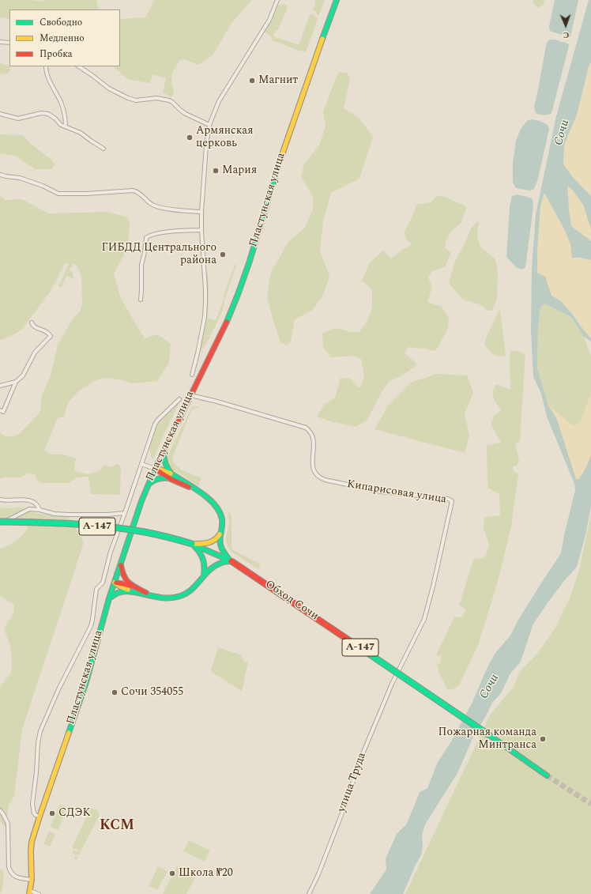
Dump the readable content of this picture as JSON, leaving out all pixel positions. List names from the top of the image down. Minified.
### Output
{"streets":{"main road":["Пластунская улица","А-147","Обход Сочи"],"street":["Кипарисовая улица","улица Труда"]},"crossings":[["Пластунская улица","Кипарисовая улица"],["Пластунская улица","А-147"],["Кипарисовая улица","улица Труда"],["А-147","Обход Сочи"]],"districts":["КСМ"],"water":["Сочи"],"places":["Магнит","Армянская церковь","Мария","ГИБДД Центрального района","Сочи 354055","Пожарная команда Минтранса","СДЭК","Школа №20"],"legend":["Свободно","Медленно","Пробка"],"north":"bottom"}
